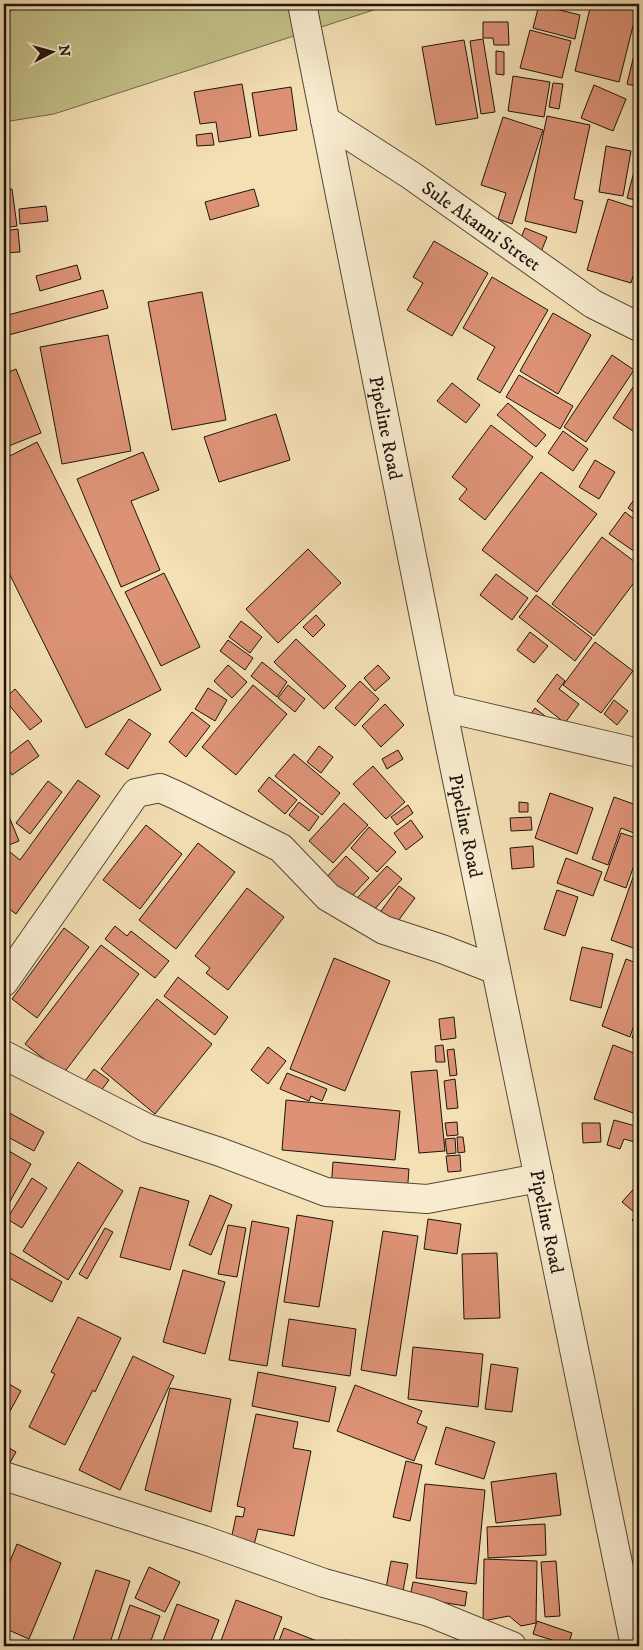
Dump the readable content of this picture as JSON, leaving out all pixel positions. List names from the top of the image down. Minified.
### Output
{"streets":{"street":["Sule Akanni Street","Pipeline Road"]},"crossings":[["Sule Akanni Street","Pipeline Road"]],"north":"right"}
